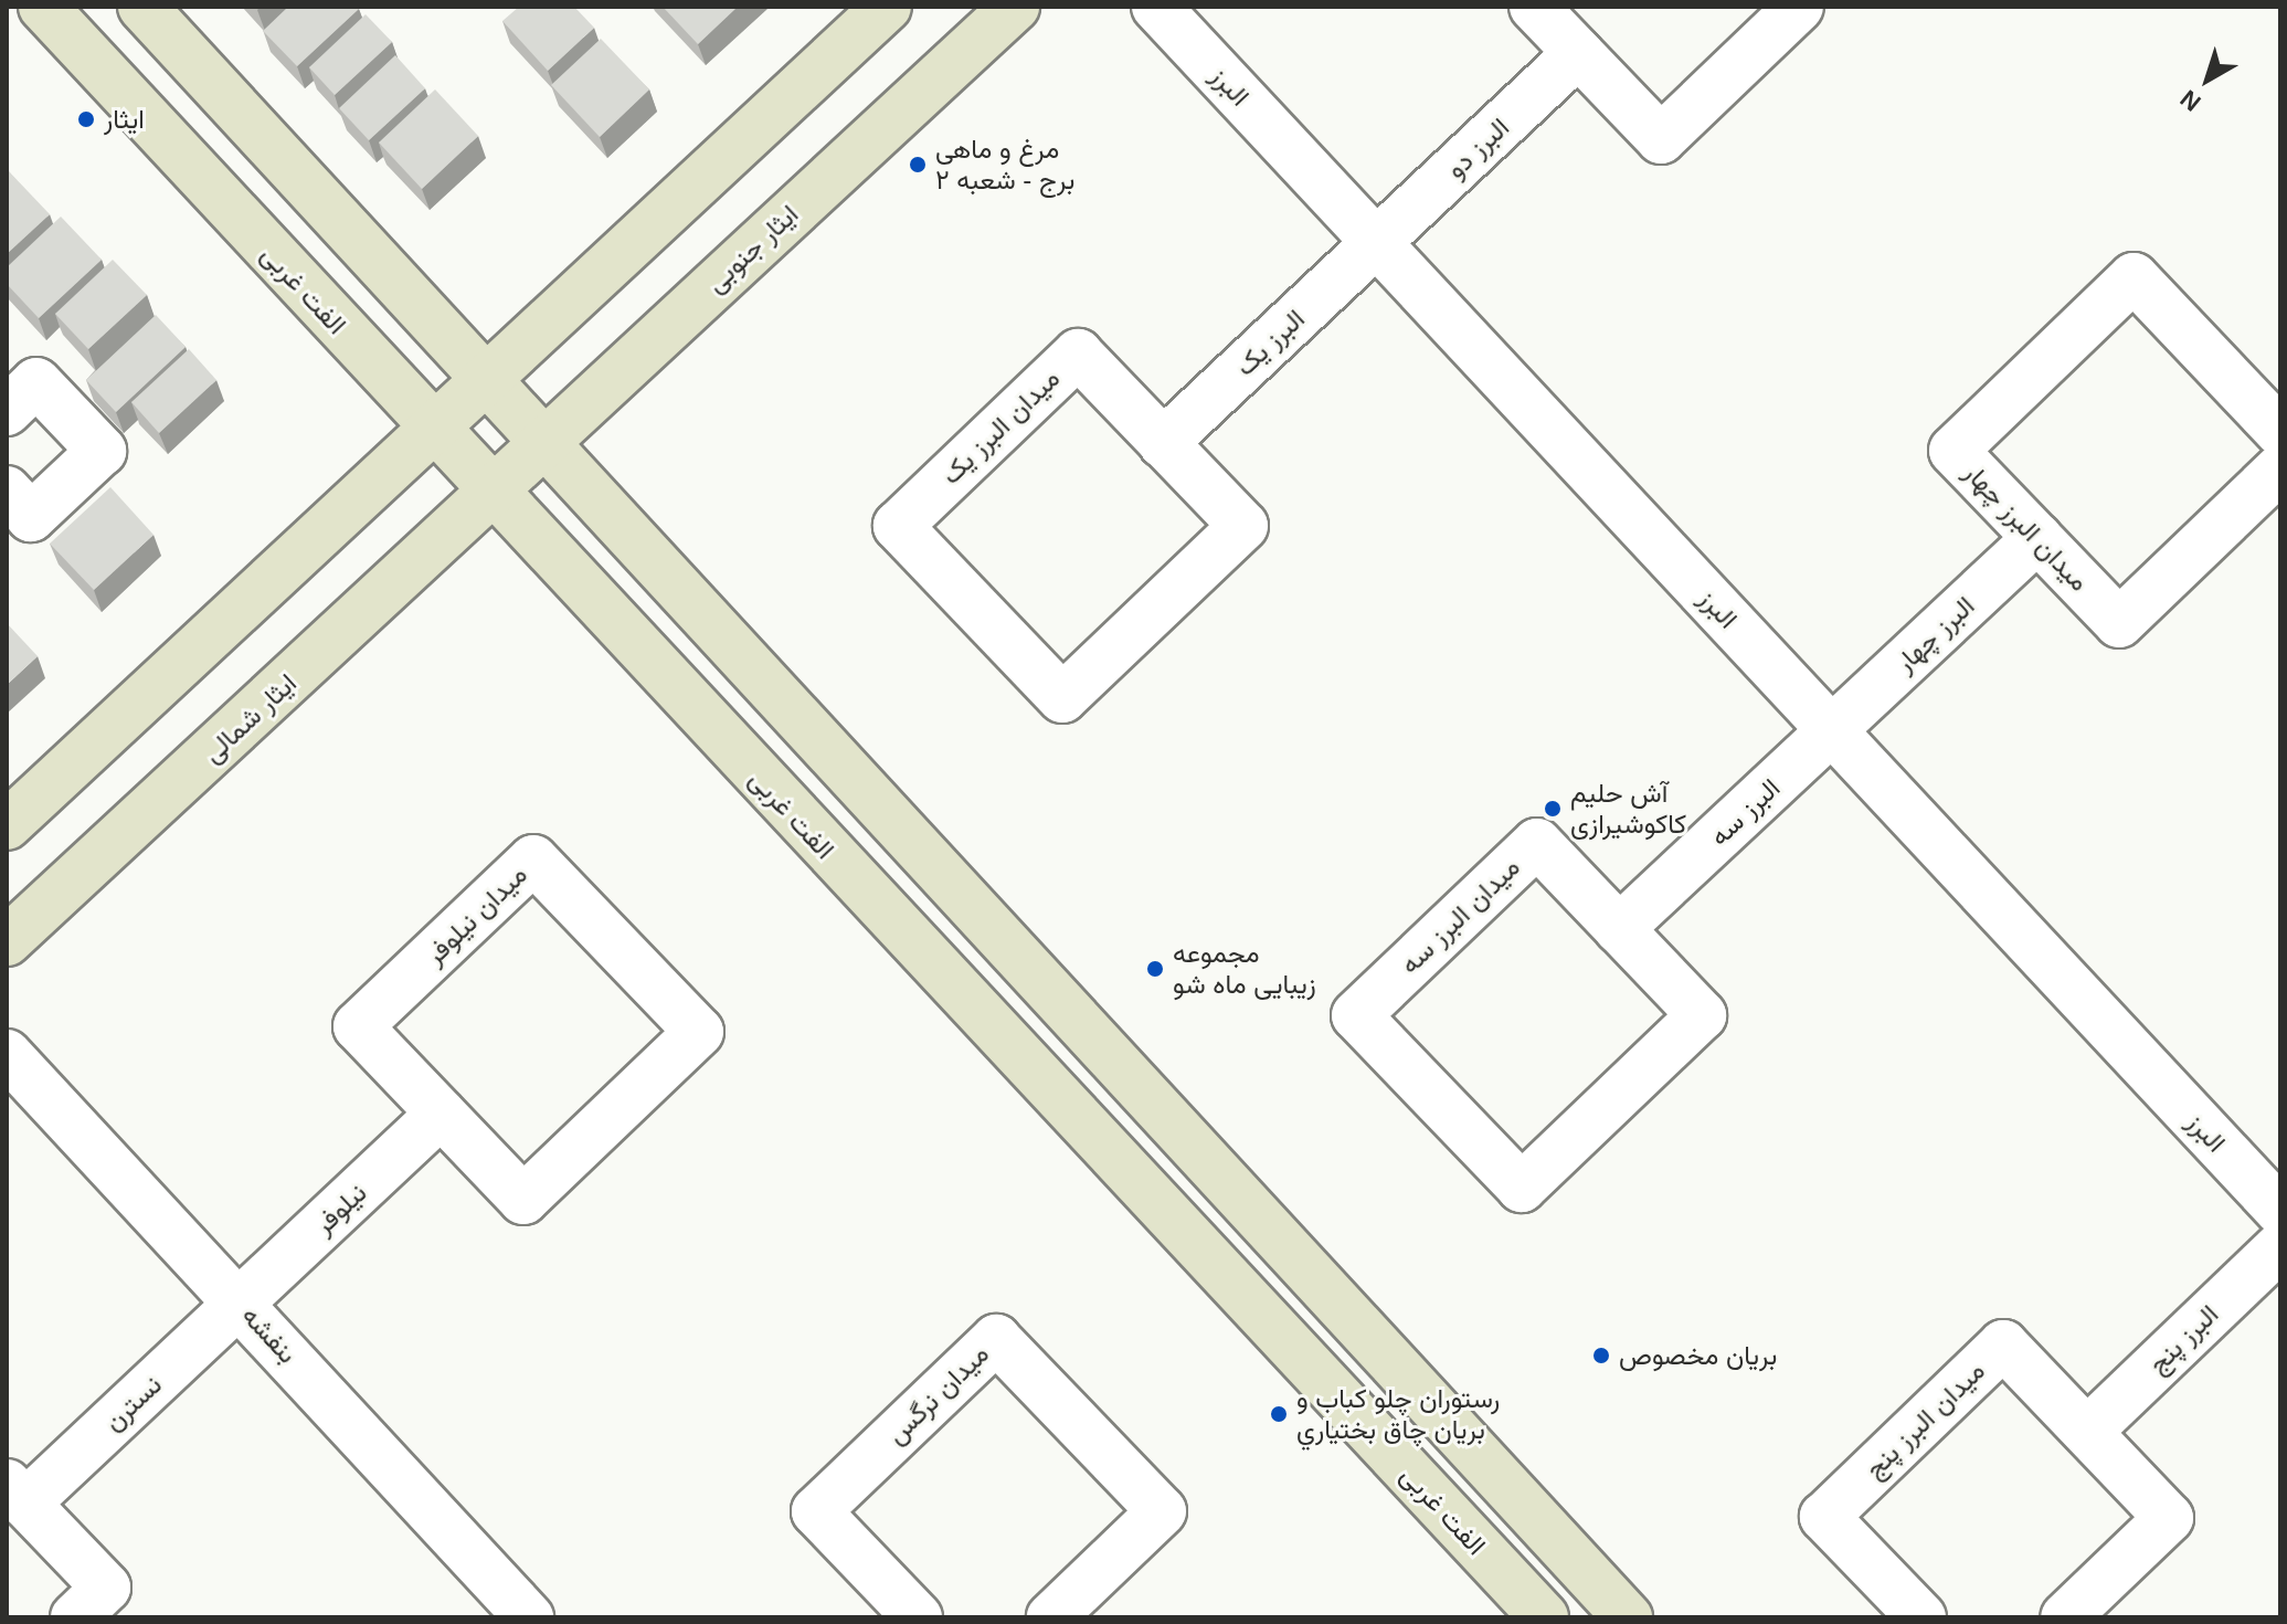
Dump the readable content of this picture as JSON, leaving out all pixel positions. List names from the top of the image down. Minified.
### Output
{"streets":{"main road":["ایثار جنوبی","الفت غربی","ایثار شمالی"],"street":["البرز","البرز دو","البرز یک","میدان البرز یک","میدان البرز چهار","البرز چهار","البرز سه","میدان نیلوفر","میدان البرز سه","نیلوفر","بنفشه","البرز پنج","میدان نرگس","نسترن","میدان البرز پنج"]},"crossings":[["البرز","البرز دو"],["البرز","البرز یک"],["البرز","البرز چهار"],["البرز","البرز سه"],["البرز دو","البرز یک"],["ایثار جنوبی","الفت غربی"],["ایثار جنوبی","ایثار شمالی"],["الفت غربی","ایثار شمالی"],["البرز یک","میدان البرز یک"],["میدان البرز چهار","البرز چهار"],["البرز چهار","البرز سه"],["البرز سه","میدان البرز سه"],["میدان نیلوفر","نیلوفر"],["نیلوفر","بنفشه"],["نیلوفر","نسترن"],["بنفشه","نسترن"],["البرز پنج","میدان البرز پنج"]],"places":["ایثار","مرغ و ماهی برج - شعبه ۲","آش حلیم کاکوشیرازی","مجموعه زیبایی ماه شو","بریان مخصوص","رستوران چلو كباب و بريان چاق بختياري"],"north":"bottom left"}
